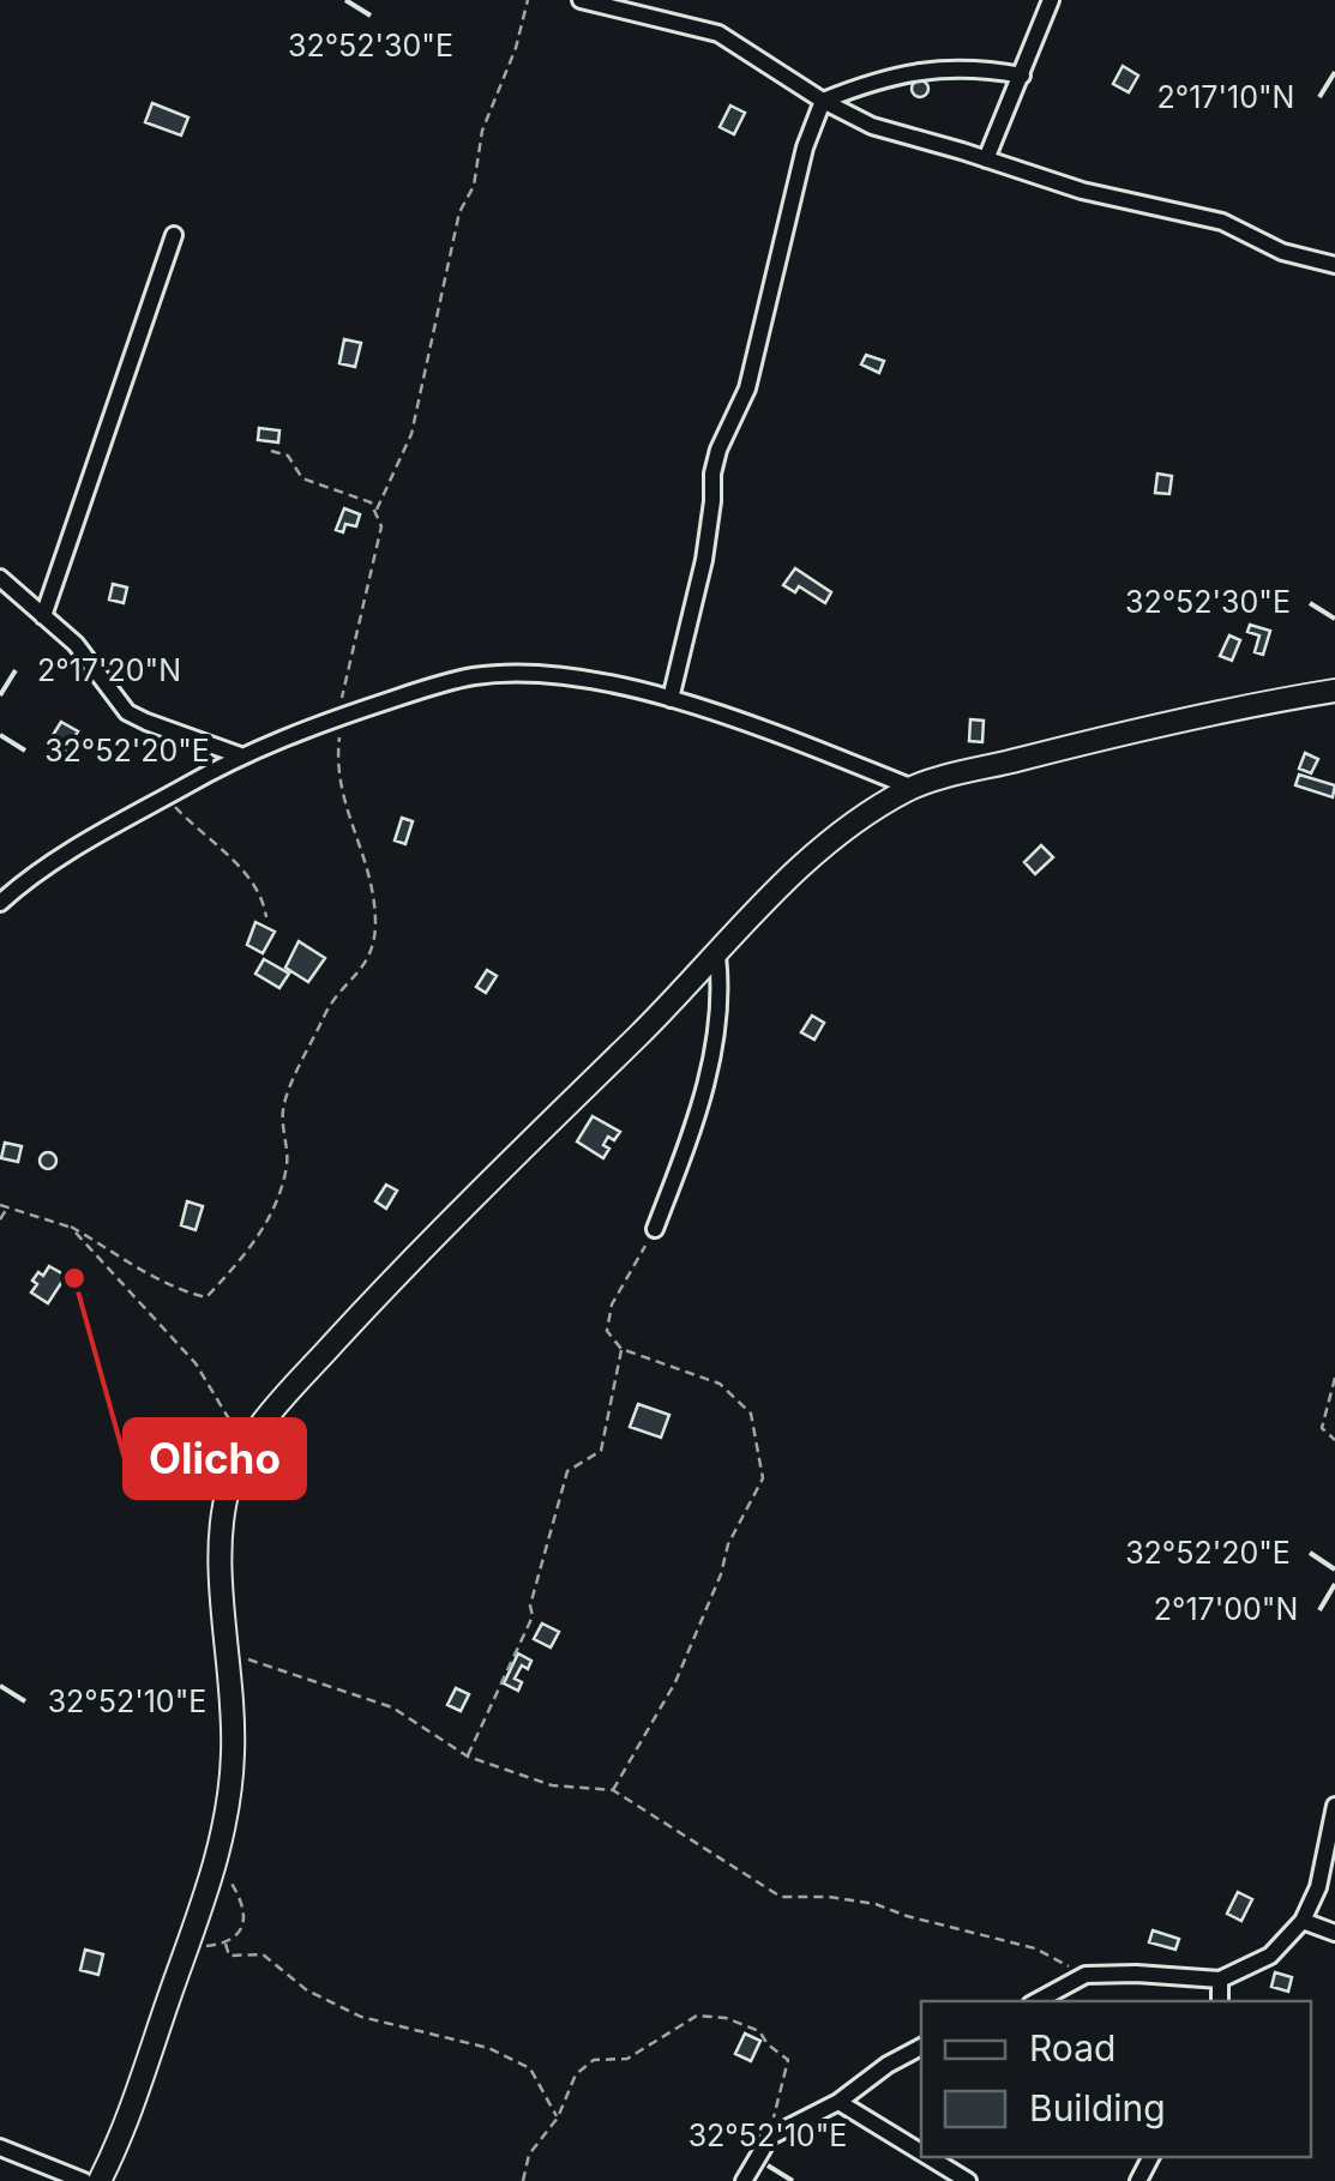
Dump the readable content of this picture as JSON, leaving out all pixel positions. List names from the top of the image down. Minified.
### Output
{"places":["Olicho"],"legend":["Road","Building"],"coordinates":["32°52'30\"E","2°17'10\"N","2°17'20\"N","32°52'20\"E","2°17'00\"N","32°52'10\"E"]}
